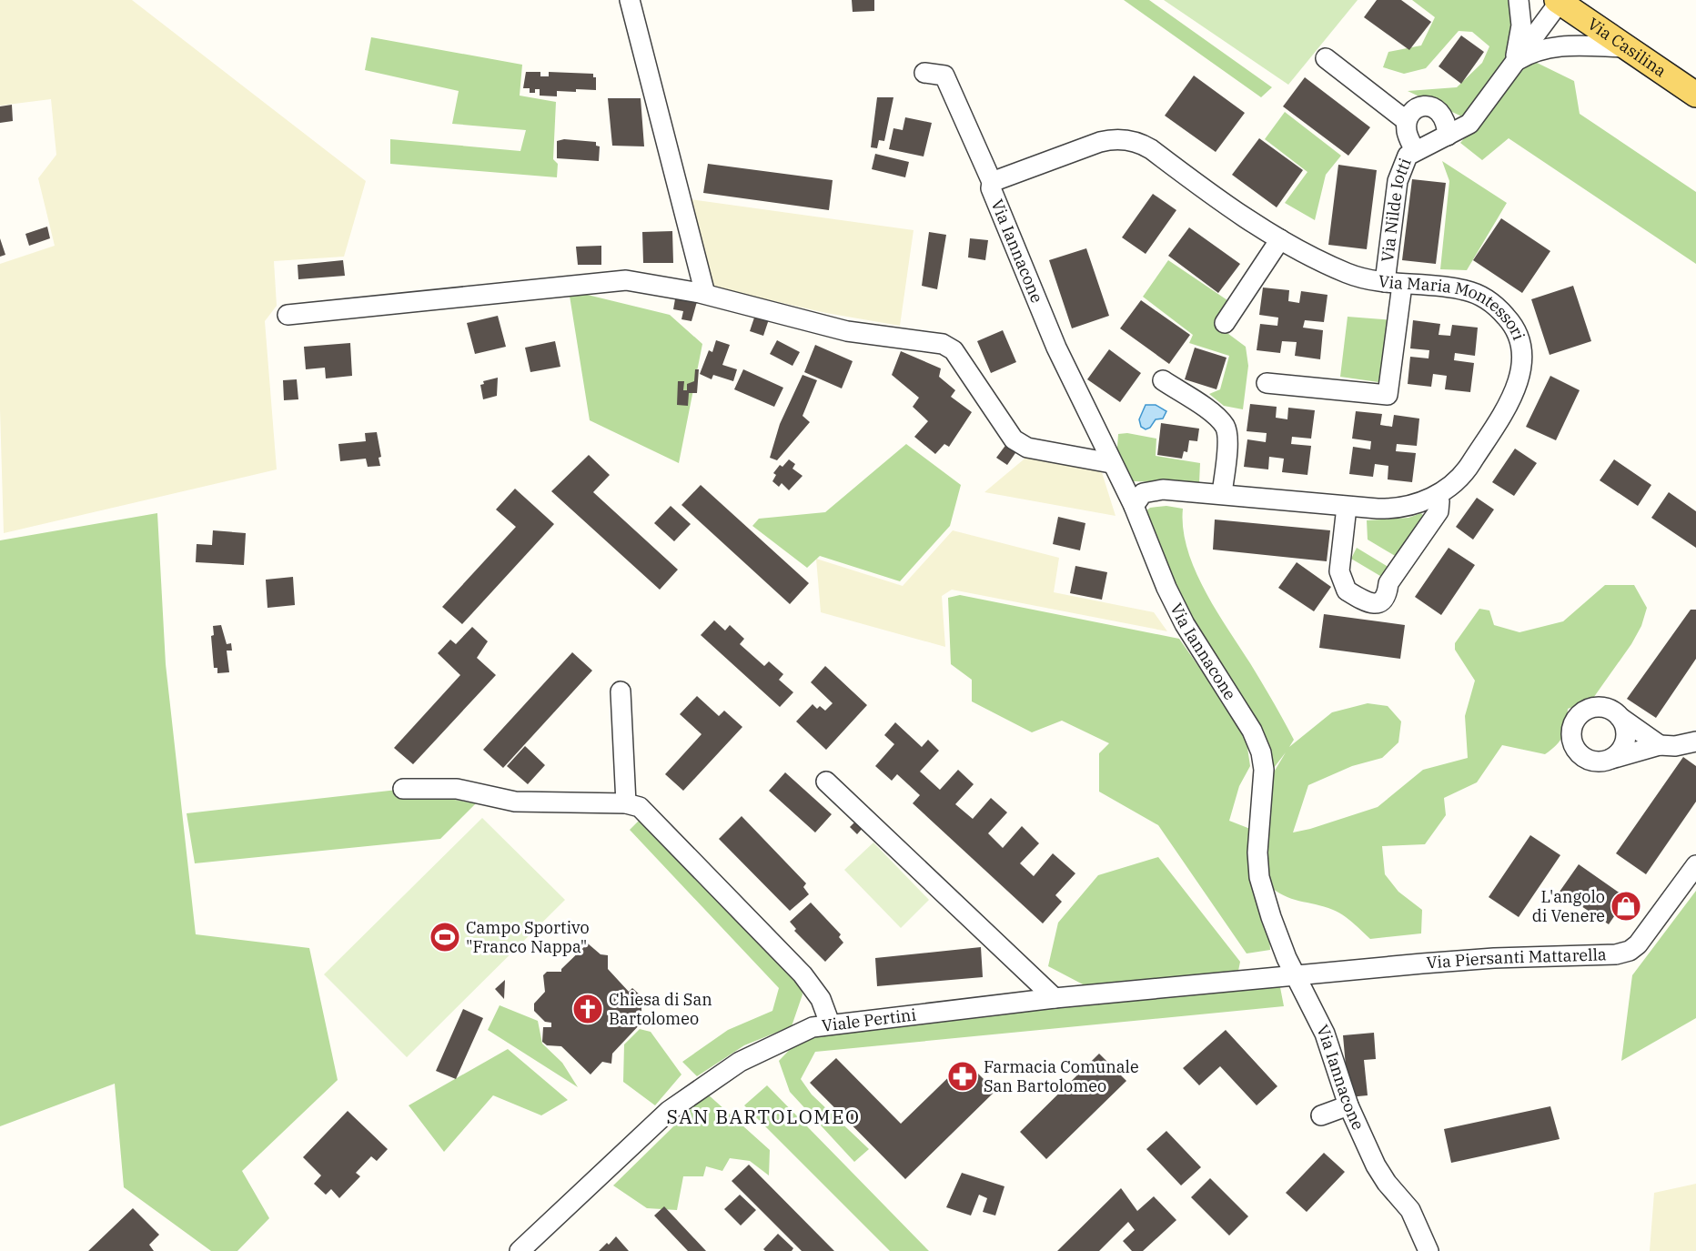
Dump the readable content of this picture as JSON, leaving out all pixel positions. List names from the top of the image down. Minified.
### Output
{"streets":{"main road":["Via Casilina"],"street":["Via Nilde Iotti","Via Iannacone","Via Maria Montessori","Via Piersanti Mattarella","Viale Pertini"]},"crossings":[["Via Casilina","Via Nilde Iotti"],["Via Nilde Iotti","Via Maria Montessori"],["Via Iannacone","Via Maria Montessori"],["Via Iannacone","Via Piersanti Mattarella"],["Via Iannacone","Viale Pertini"],["Via Piersanti Mattarella","Viale Pertini"]],"districts":["SAN BARTOLOMEO"],"places":{"shop":["L'angolo di Venere"],"sports":["Campo Sportivo \"Franco Nappa\""],"church":["Chiesa di San Bartolomeo"],"pharmacy":["Farmacia Comunale San Bartolomeo"]}}
